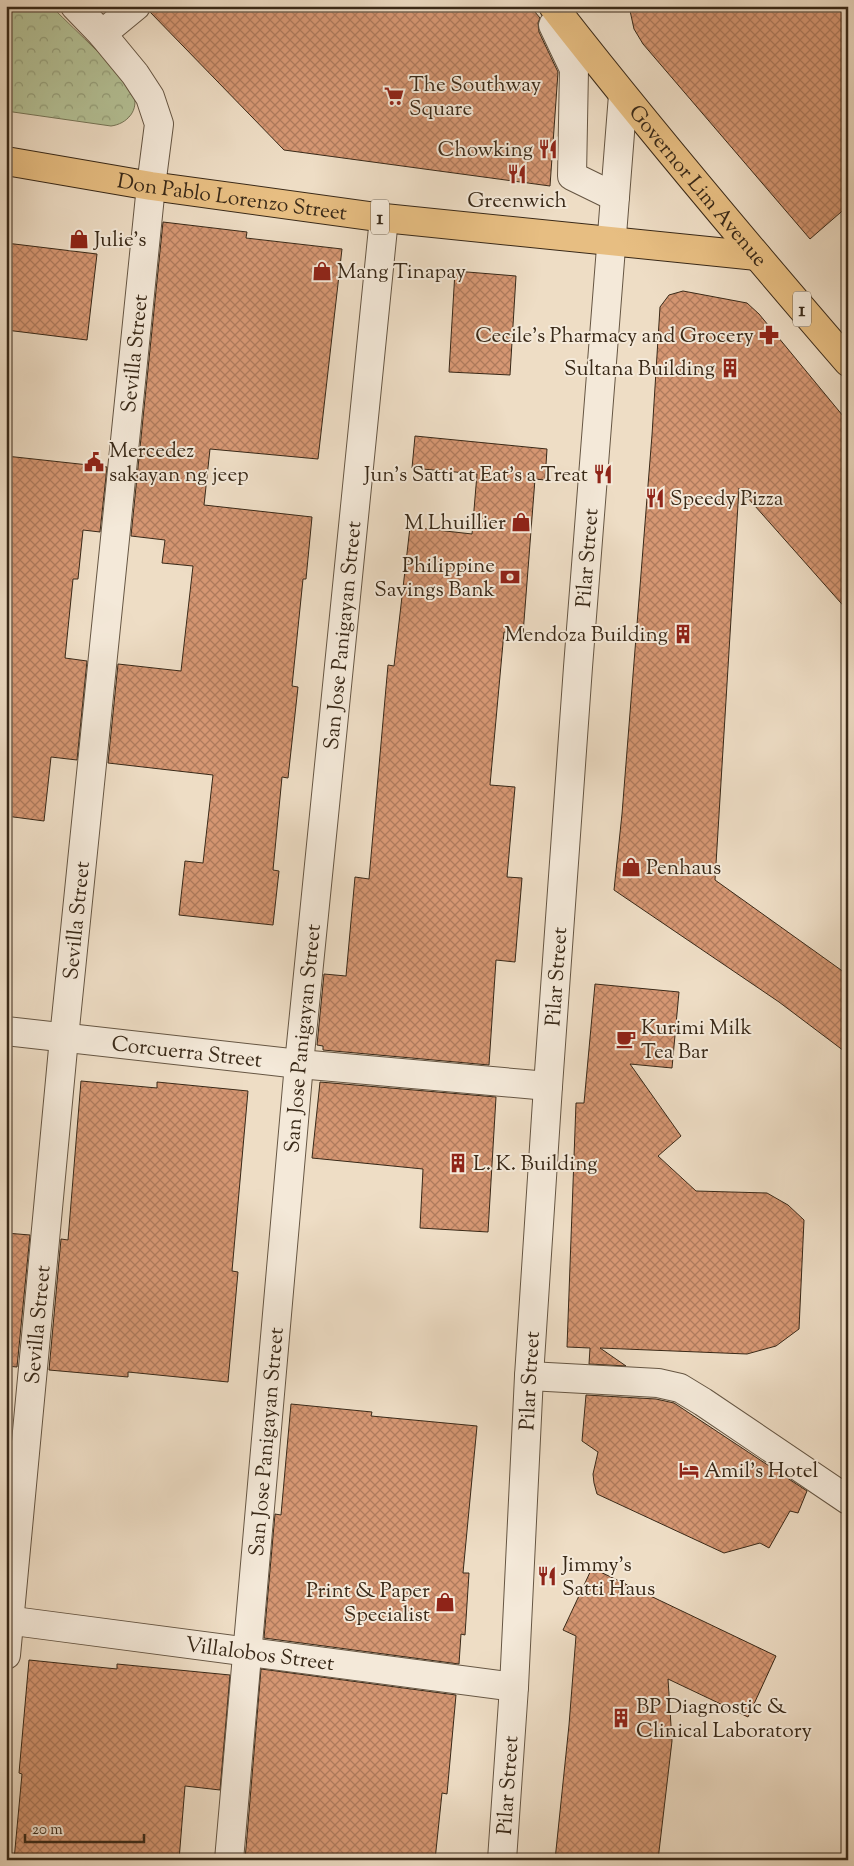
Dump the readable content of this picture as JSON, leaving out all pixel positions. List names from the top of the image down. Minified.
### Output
{"streets":{"main road":["Governor Lim Avenue","Don Pablo Lorenzo Street","1"],"street":["Sevilla Street","Pilar Street","San Jose Panigayan Street","Corcuerra Street","Villalobos Street"]},"crossings":[["Governor Lim Avenue","Don Pablo Lorenzo Street"],["Governor Lim Avenue","Pilar Street"],["Don Pablo Lorenzo Street","Sevilla Street"],["Don Pablo Lorenzo Street","Pilar Street"],["Don Pablo Lorenzo Street","San Jose Panigayan Street"],["Sevilla Street","Corcuerra Street"],["Sevilla Street","Villalobos Street"],["Pilar Street","Corcuerra Street"],["Pilar Street","Villalobos Street"],["San Jose Panigayan Street","Corcuerra Street"],["San Jose Panigayan Street","Villalobos Street"]],"places":{"supermarket":["The Southway Square"],"restaurant":["Chowking","Greenwich","Jun's Satti at Eat's a Treat","Speedy Pizza","Jimmy’s Satti Haus"],"shop":["Julie's","Mang Tinapay","M Lhuillier","Penhaus","Print & Paper Specialist"],"pharmacy":["Cecile's Pharmacy and Grocery"],"building":["Sultana Building","Mendoza Building","L. K. Building","BP Diagnostic & Clinical Laboratory"],"public building":["Mercedez sakayan ng jeep"],"bank":["Philippine Savings Bank"],"cafe":["Kurimi Milk Tea Bar"],"hotel":["Amil's Hotel"]},"scale_bar":"20 m"}
